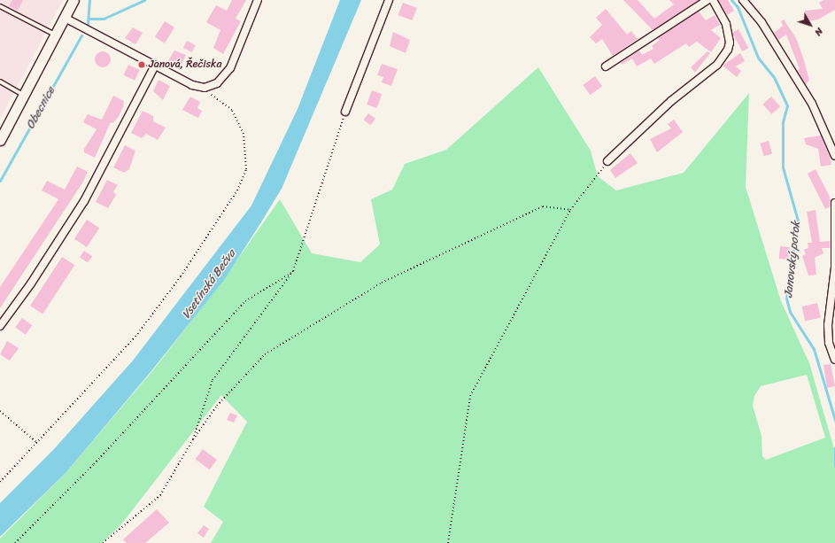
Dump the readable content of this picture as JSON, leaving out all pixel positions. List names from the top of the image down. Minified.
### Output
{"water":["Obecnice","Janovský potok","Vsetínská Bečva"],"places":["Janová, Řečiska"],"north":"bottom right"}
